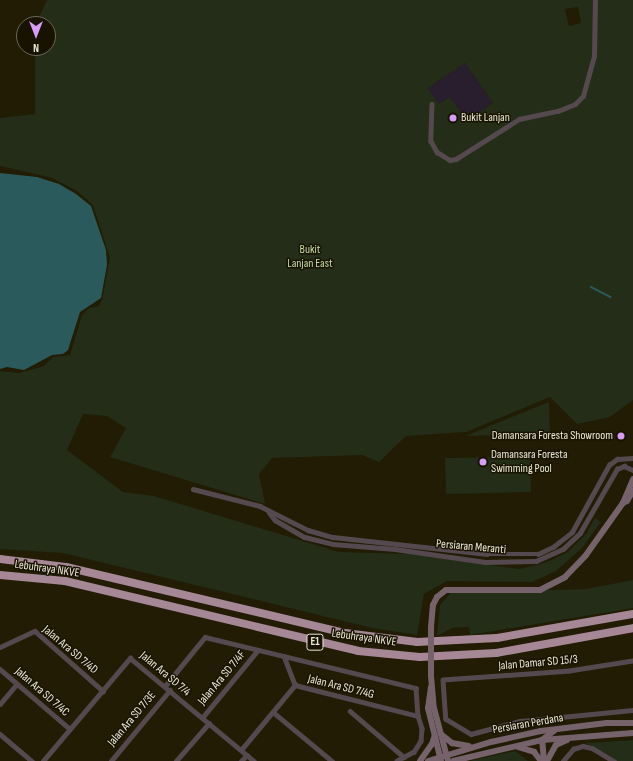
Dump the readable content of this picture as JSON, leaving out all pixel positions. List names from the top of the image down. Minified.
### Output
{"streets":{"highway":["Lebuhraya NKVE","E1"],"main road":["Persiaran Perdana"],"street":["Persiaran Meranti","Jalan Ara SD 7/4D","Jalan Damar SD 15/3","Jalan Ara SD 7/4","Jalan Ara SD 7/4F","Jalan Ara SD 7/4G","Jalan Ara SD 7/4C","Jalan Ara SD 7/3E"]},"crossings":[["Jalan Ara SD 7/4D","Jalan Ara SD 7/4"],["Jalan Ara SD 7/4","Jalan Ara SD 7/4F"],["Jalan Ara SD 7/4","Jalan Ara SD 7/4G"],["Jalan Ara SD 7/4","Jalan Ara SD 7/4C"],["Jalan Ara SD 7/4","Jalan Ara SD 7/3E"]],"parks":["Bukit Lanjan East"],"places":["Bukit Lanjan","Damansara Foresta Showroom","Damansara Foresta Swimming Pool"],"north":"bottom"}
